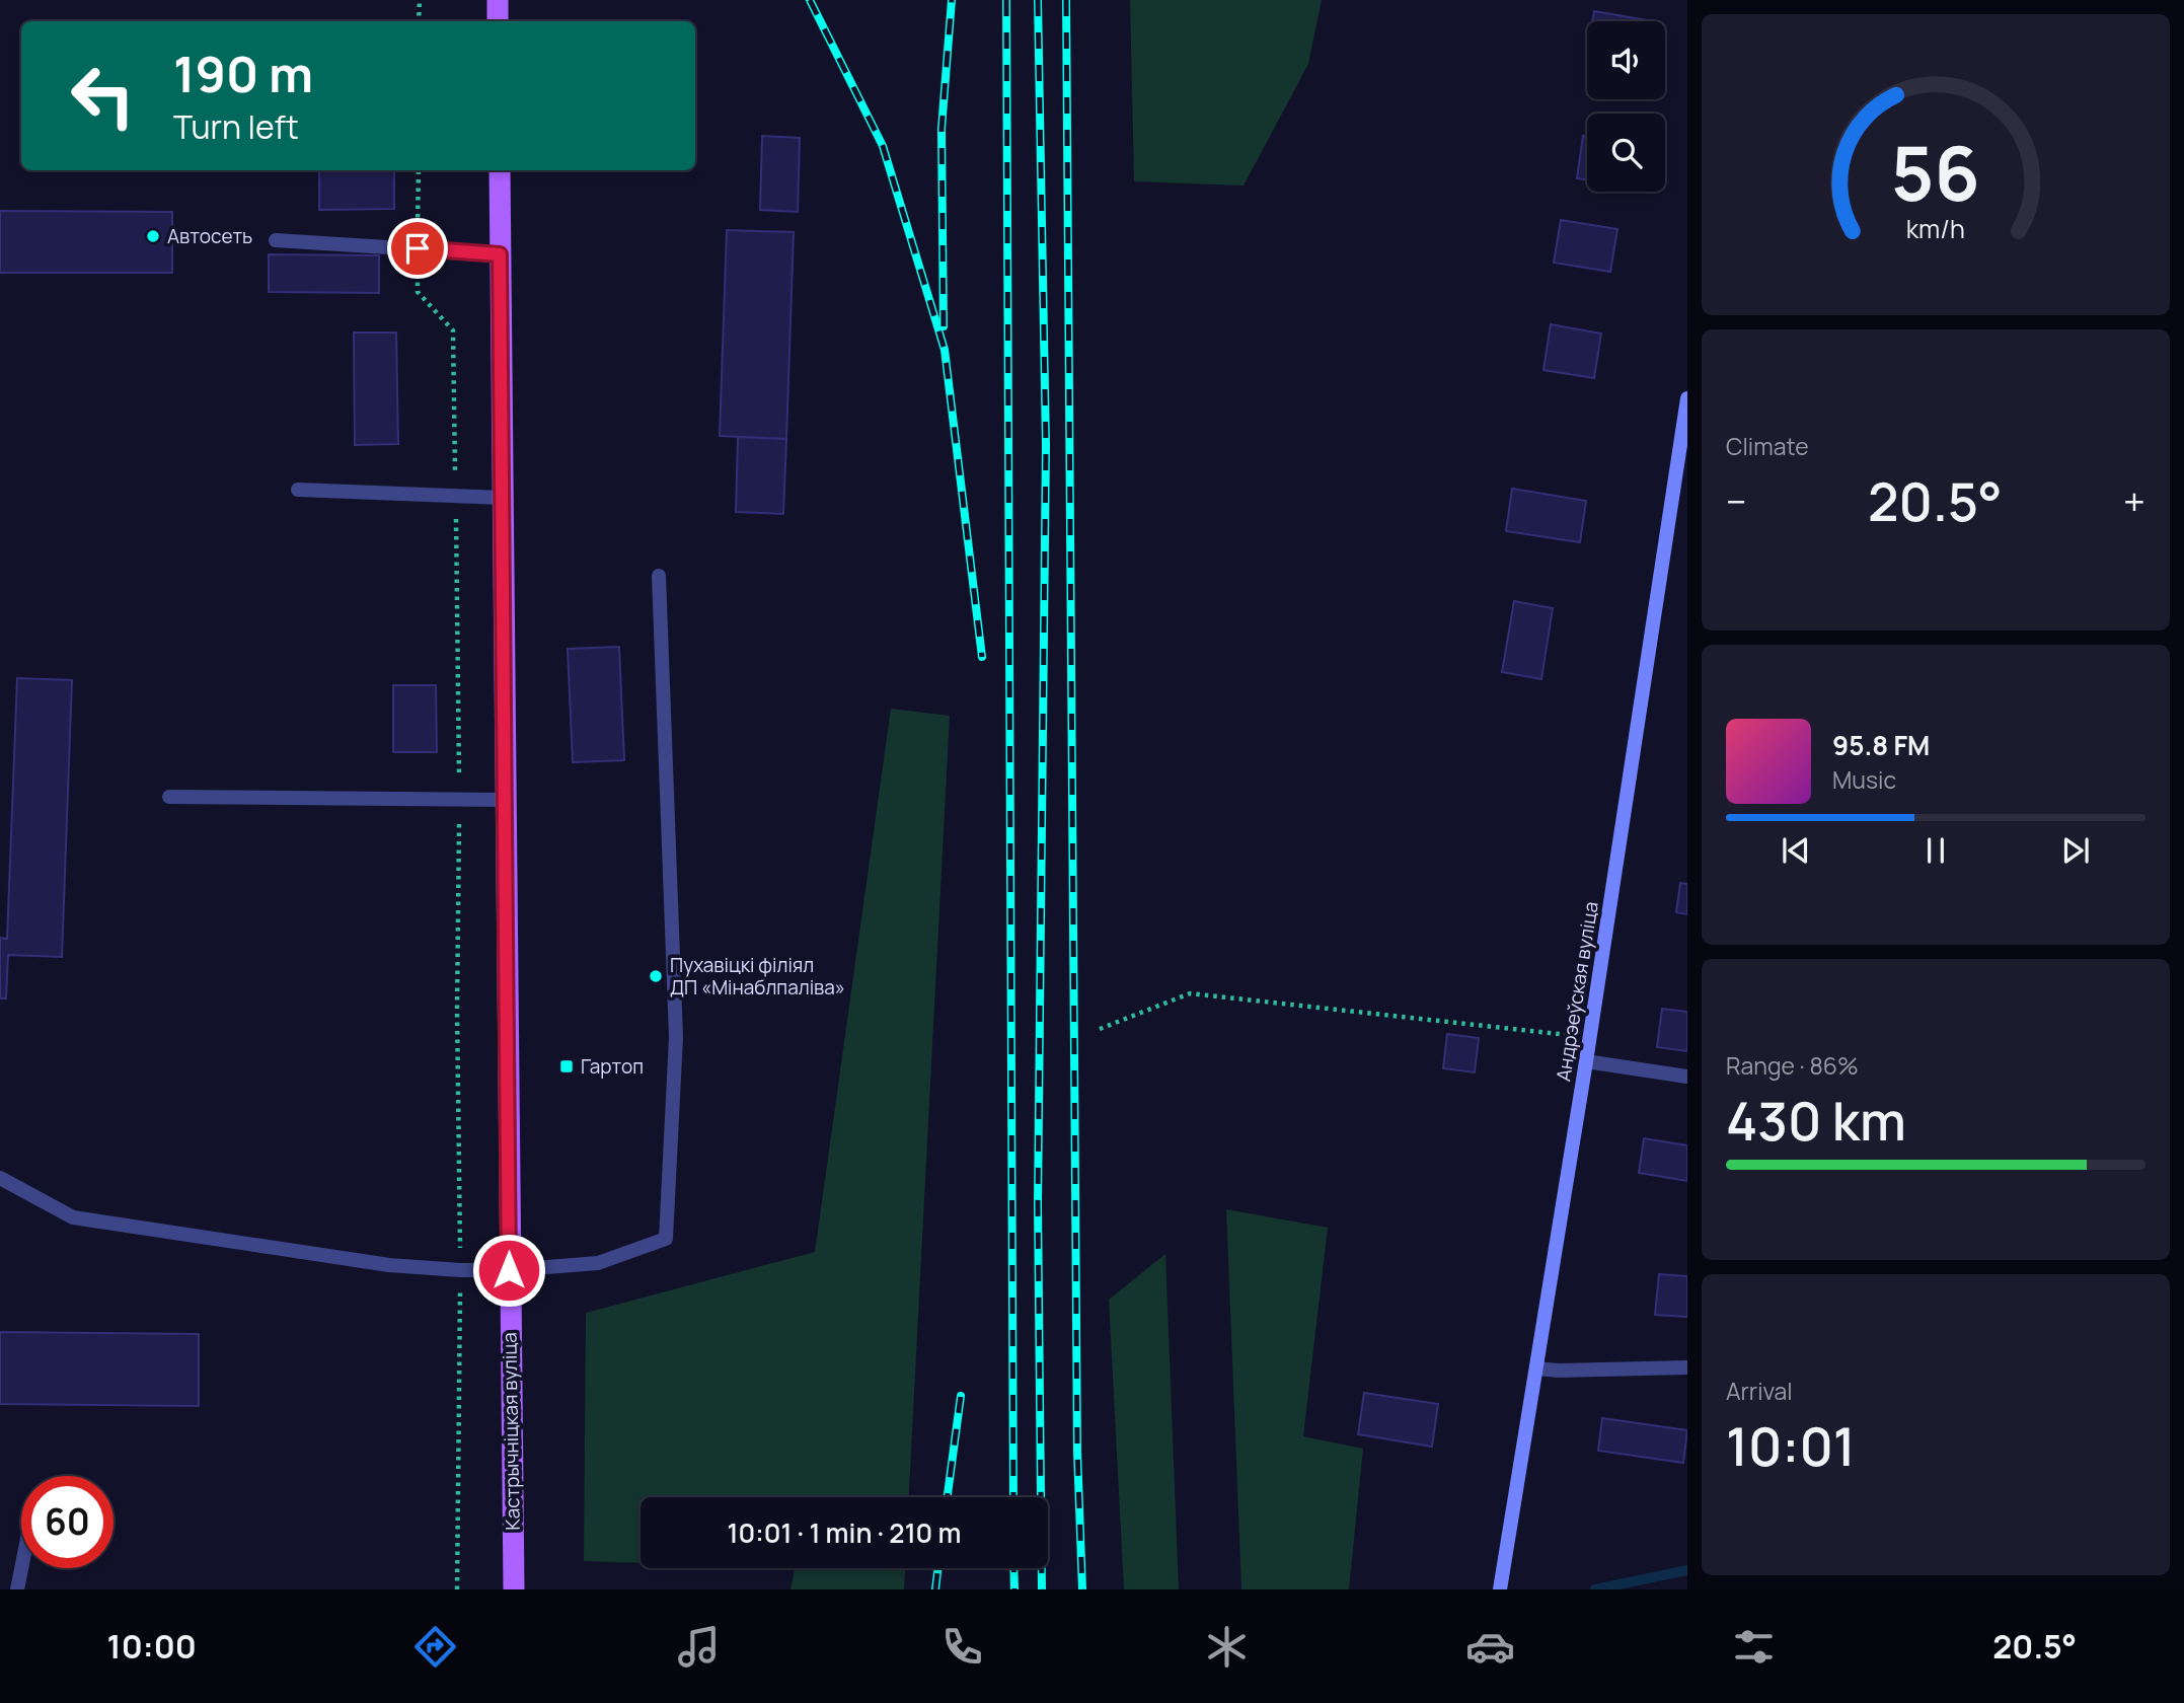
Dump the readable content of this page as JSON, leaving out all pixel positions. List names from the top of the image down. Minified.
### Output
{"streets":{"main road":["Андрэеўская вуліца","Кастрычніцкая вуліца"]},"places":{"other":["Автосеть","Пухавіцкі філіял ДП «Мінаблпаліва»"],"transit":["Гартоп"]},"page":{"turn":["190 m","Turn left"],"tile":["Climate",["Range · 86%","430 km"],["Arrival","10:01"]],"heat":["−","20.5°","+"],"song":["95.8 FM","Music"],"limit":"60","trip":"10:01 · 1 min · 210 m","tabs":["10:00","20.5°"],"gauge":["56","km/h"]}}
